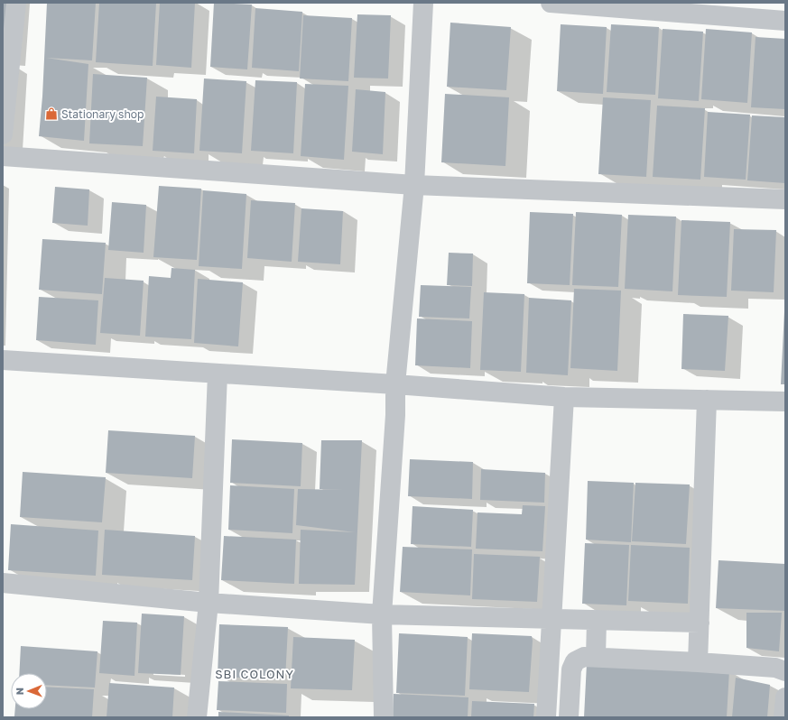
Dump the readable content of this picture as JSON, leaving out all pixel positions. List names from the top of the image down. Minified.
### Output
{"districts":["SBI COLONY"],"places":{"shop":["Stationary shop"]},"north":"left"}
